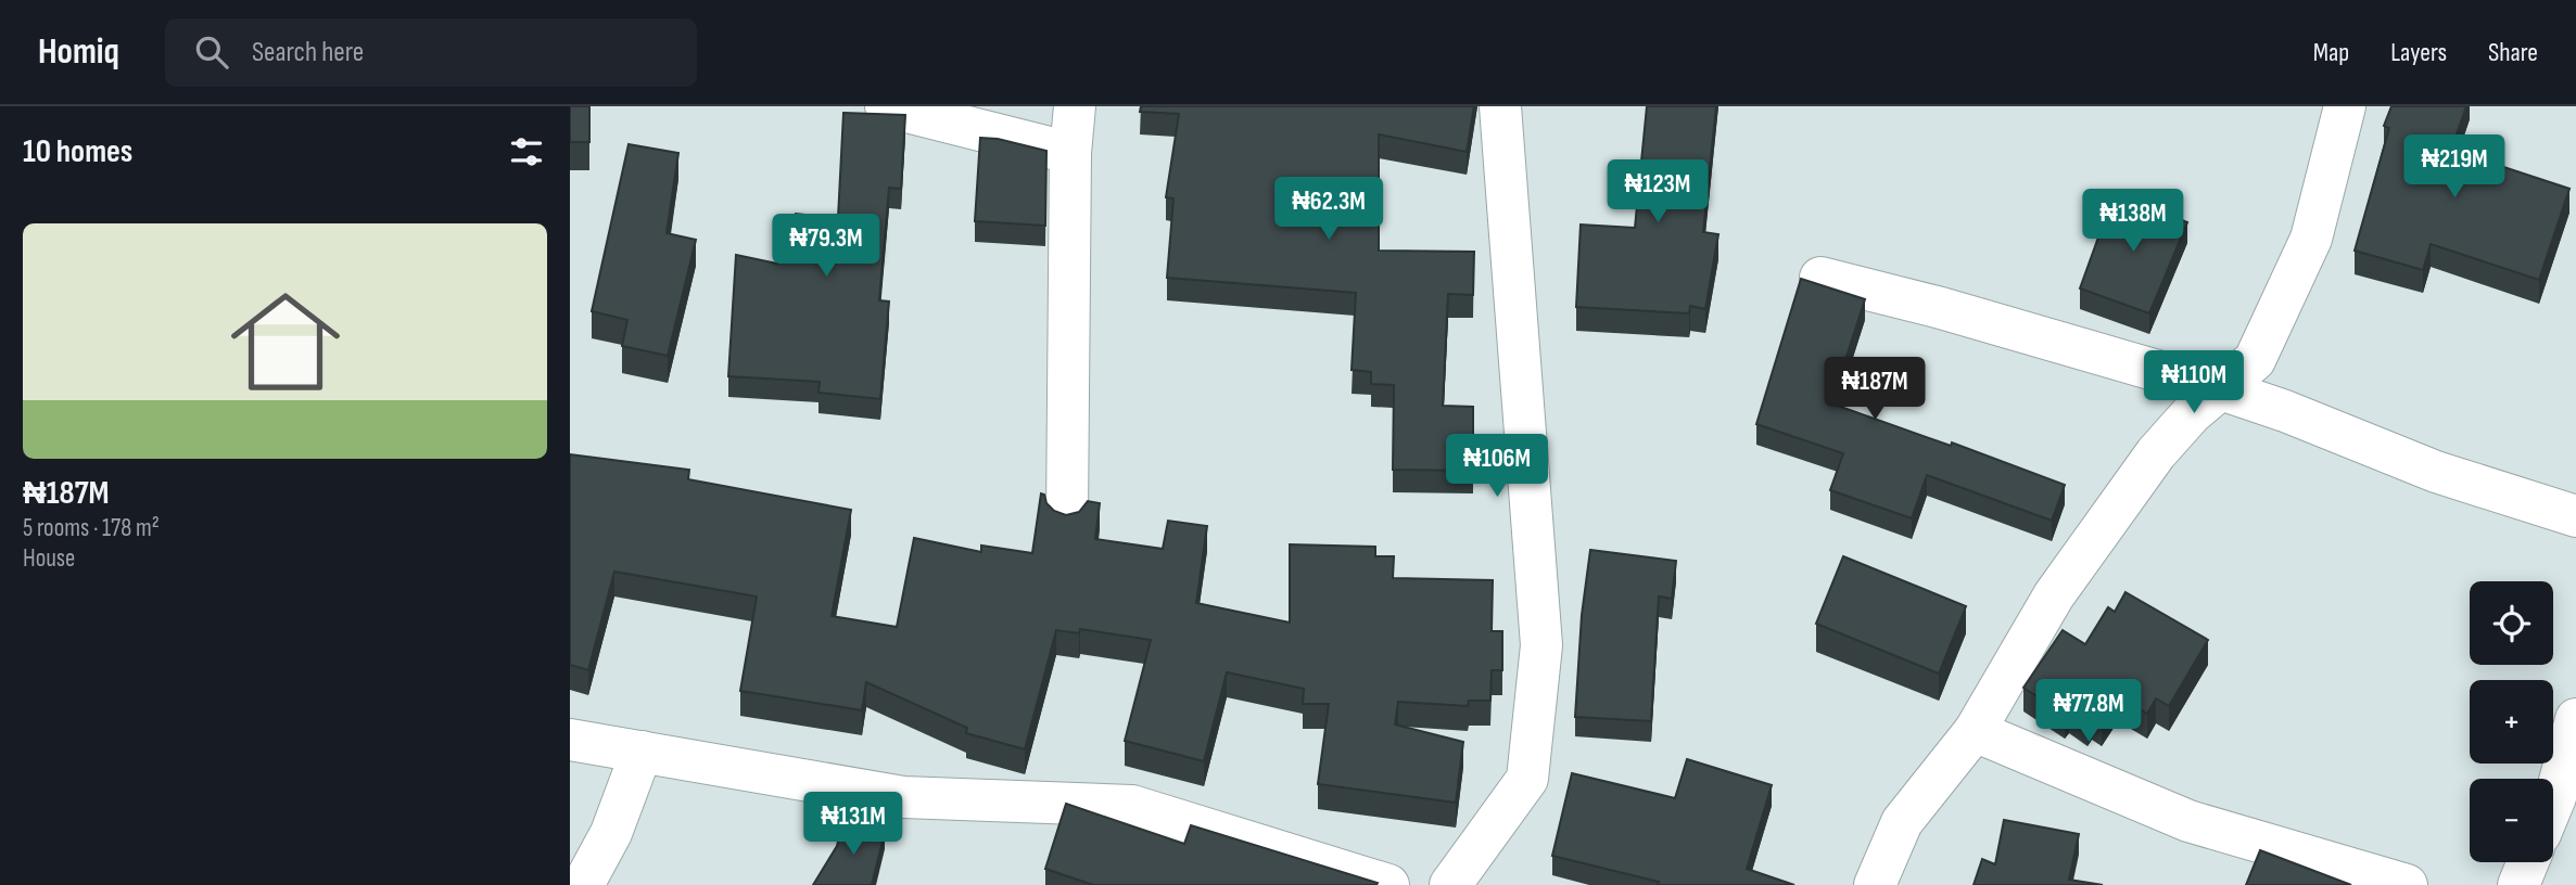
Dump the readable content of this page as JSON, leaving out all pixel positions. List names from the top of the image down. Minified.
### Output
{"page":{"header":"Homiq","search":"Search here","nav":["Map","Layers","Share"],"heading":"10 homes","price":["₦219M","₦123M","₦62.3M","₦138M","₦79.3M","₦110M","₦187M","₦106M","₦77.8M","₦131M"],"list":[{"name":"₦187M","note":"5 rooms · 178 m² · House"}],"map_buttons":["+","−"]}}
